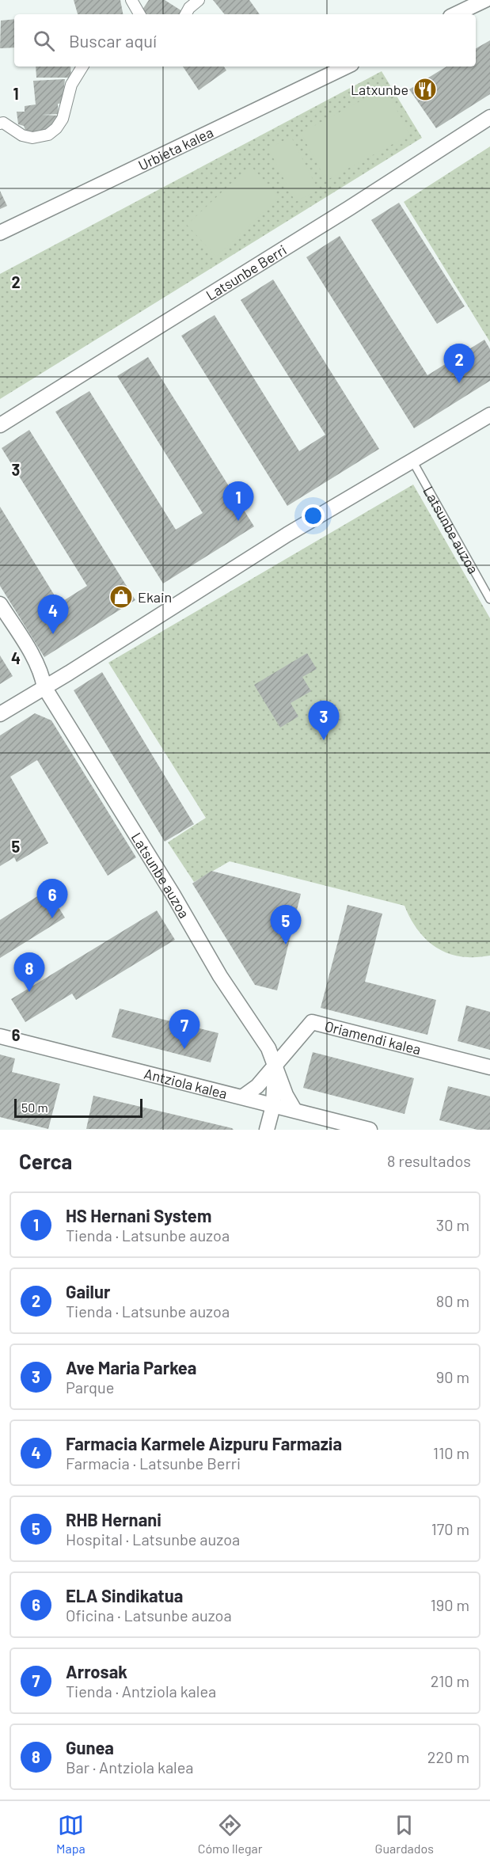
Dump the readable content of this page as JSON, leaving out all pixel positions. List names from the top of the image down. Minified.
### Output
{"streets":{"street":["Urbieta kalea","Latsunbe Berri","Latsunbe auzoa","Oriamendi kalea","Antziola kalea"]},"crossings":[["Latsunbe auzoa","Oriamendi kalea"],["Latsunbe auzoa","Antziola kalea"]],"places":{"restaurant":["Latxunbe"],"shop":["Ekain"]},"scale_bar":"50 m","page":{"search":"Buscar aquí","pins":["2","1","4","3","6","5","8","7"],"scale":"50 m","heading":["Cerca","8 resultados"],"list":[{"mark":"1","name":"HS Hernani System","note":"Tienda · Latsunbe auzoa","value":"30 m"},{"mark":"2","name":"Gailur","note":"Tienda · Latsunbe auzoa","value":"80 m"},{"mark":"3","name":"Ave Maria Parkea","note":"Parque","value":"90 m"},{"mark":"4","name":"Farmacia Karmele Aizpuru Farmazia","note":"Farmacia · Latsunbe Berri","value":"110 m"},{"mark":"5","name":"RHB Hernani","note":"Hospital · Latsunbe auzoa","value":"170 m"},{"mark":"6","name":"ELA Sindikatua","note":"Oficina · Latsunbe auzoa","value":"190 m"},{"mark":"7","name":"Arrosak","note":"Tienda · Antziola kalea","value":"210 m"},{"mark":"8","name":"Gunea","note":"Bar · Antziola kalea","value":"220 m"}],"nav":["Mapa","Cómo llegar","Guardados"]},"grid":{"rows":["1","2","3","4","5","6"]}}
